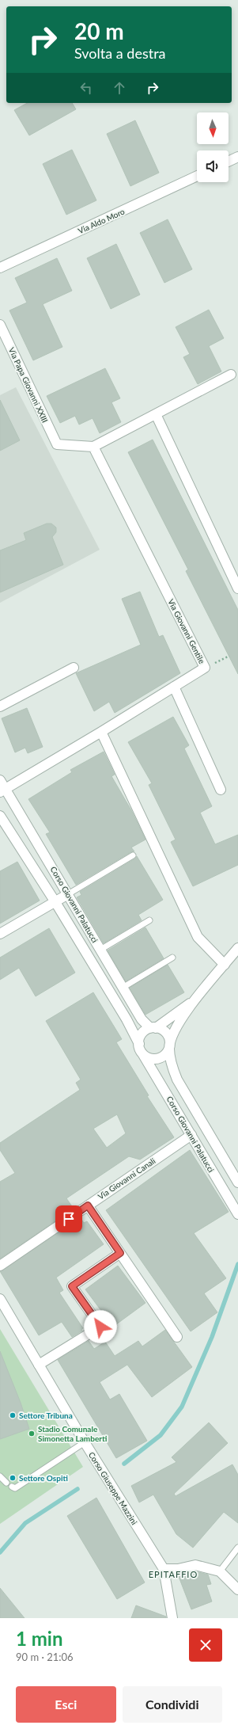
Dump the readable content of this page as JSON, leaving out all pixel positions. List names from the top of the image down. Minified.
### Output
{"streets":{"street":["Via Aldo Moro","Via Papa Giovanni XXIII","Via Giovanni Gentile","Corso Giovanni Palatucci","Via Giovanni Canali","Corso Giuseppe Mazzini"]},"crossings":[["Via Papa Giovanni XXIII","Via Giovanni Gentile"],["Via Giovanni Gentile","Corso Giovanni Palatucci"],["Corso Giovanni Palatucci","Via Giovanni Canali"]],"districts":["EPITAFFIO"],"places":["Settore Tribuna","Stadio Comunale Simonetta Lamberti","Settore Ospiti"],"north":"bottom","page":{"turn":["20 m","Svolta a destra"],"heading":["1 min","90 m · 21:06"],"buttons":["Esci","Condividi"]}}
